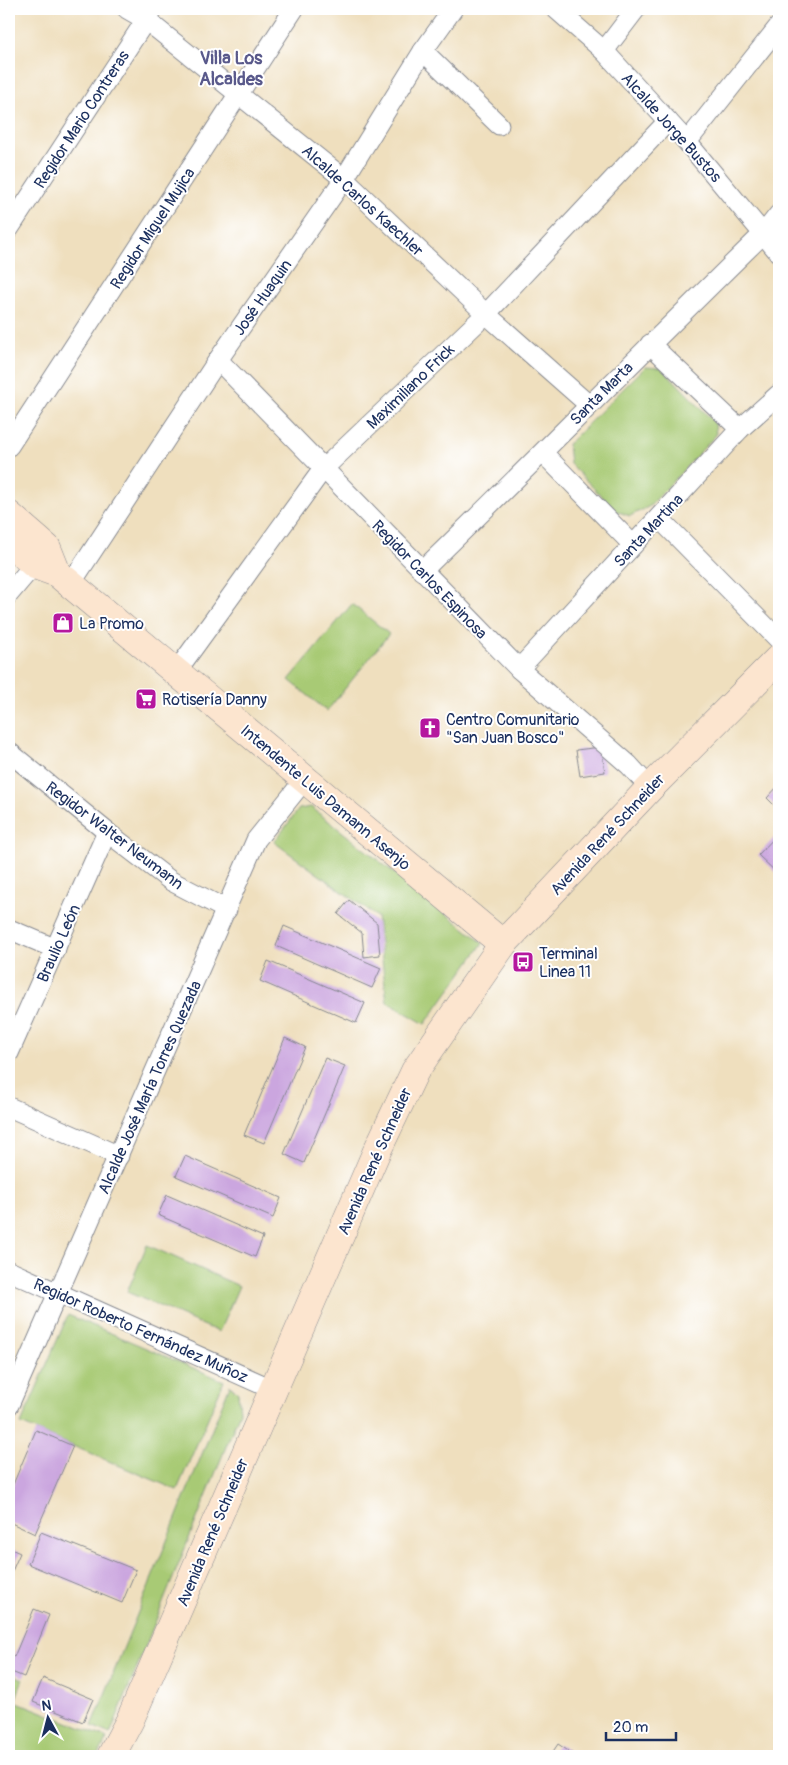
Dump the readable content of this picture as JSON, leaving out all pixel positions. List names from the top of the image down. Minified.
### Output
{"streets":{"main road":["Intendente Luis Damann Asenjo","Avenida René Schneider"],"street":["Regidor Mario Contreras","Alcalde Jorge Bustos","Alcalde Carlos Kaechler","Regidor Miguel Mujica","José Huaquin","Maximiliano Frick","Santa Marta","Santa Martina","Regidor Carlos Espinosa","Regidor Walter Neumann","Braulio León","Alcalde José María Torres Quezada","Regidor Roberto Fernández Muñoz"]},"crossings":[["Regidor Mario Contreras","Alcalde Carlos Kaechler"],["Alcalde Jorge Bustos","Maximiliano Frick"],["Alcalde Jorge Bustos","Santa Marta"],["Alcalde Carlos Kaechler","Regidor Miguel Mujica"],["Alcalde Carlos Kaechler","José Huaquin"],["Alcalde Carlos Kaechler","Maximiliano Frick"],["Alcalde Carlos Kaechler","Santa Marta"],["José Huaquin","Regidor Carlos Espinosa"],["José Huaquin","Intendente Luis Damann Asenjo"],["Maximiliano Frick","Regidor Carlos Espinosa"],["Maximiliano Frick","Intendente Luis Damann Asenjo"],["Santa Marta","Regidor Carlos Espinosa"],["Santa Martina","Regidor Carlos Espinosa"],["Regidor Carlos Espinosa","Avenida René Schneider"],["Intendente Luis Damann Asenjo","Avenida René Schneider"],["Intendente Luis Damann Asenjo","Alcalde José María Torres Quezada"],["Avenida René Schneider","Regidor Roberto Fernández Muñoz"],["Regidor Walter Neumann","Braulio León"],["Regidor Walter Neumann","Alcalde José María Torres Quezada"],["Alcalde José María Torres Quezada","Regidor Roberto Fernández Muñoz"]],"districts":["Villa Los Alcaldes"],"places":{"shop":["La Promo"],"supermarket":["Rotisería Danny"],"church":["Centro Comunitario \"San Juan Bosco\""],"bus stop":["Terminal Linea 11"]},"scale_bar":"20 m","north":"top"}
